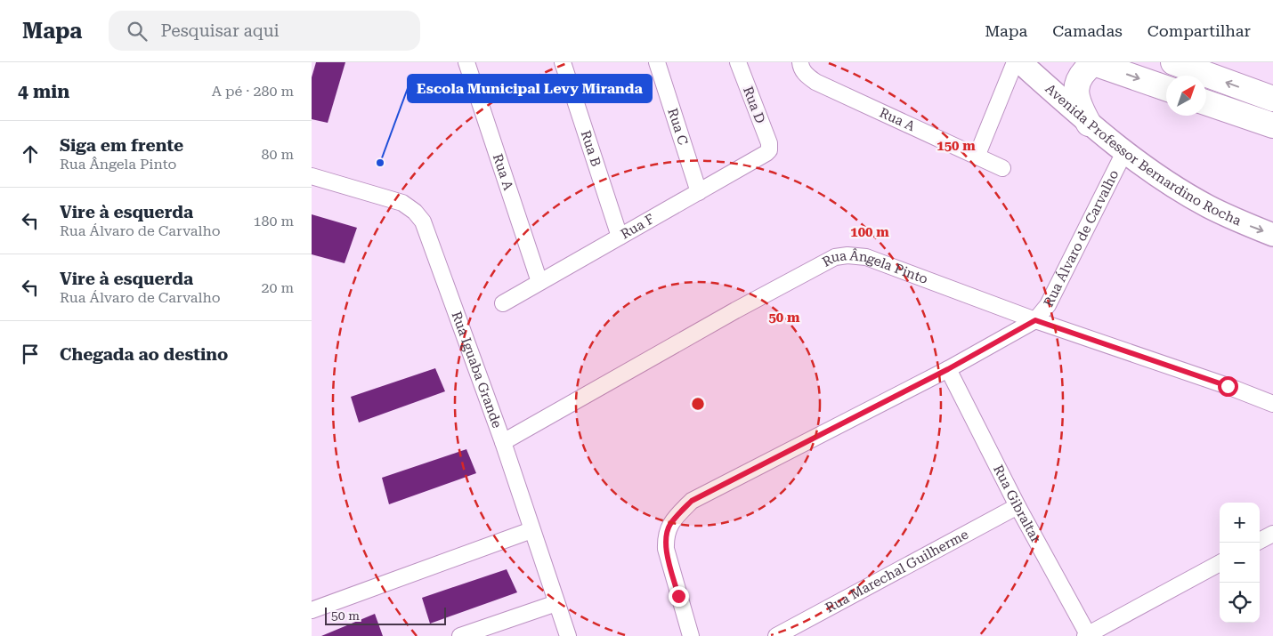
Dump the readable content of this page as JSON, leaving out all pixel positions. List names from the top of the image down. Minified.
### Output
{"streets":{"main road":["Avenida Professor Bernardino Rocha"],"street":["Rua D","Rua A","Rua C","Rua B","Rua F","Rua Álvaro de Carvalho","Rua Ângela Pinto","Rua Iguaba Grande","Rua Gibraltar","Rua Marechal Guilherme"]},"crossings":[["Rua D","Rua F"],["Rua A","Rua F"],["Rua C","Rua F"],["Rua B","Rua F"],["Avenida Professor Bernardino Rocha","Rua Álvaro de Carvalho"],["Rua Álvaro de Carvalho","Rua Ângela Pinto"],["Rua Álvaro de Carvalho","Rua Gibraltar"],["Rua Ângela Pinto","Rua Iguaba Grande"],["Rua Gibraltar","Rua Marechal Guilherme"]],"places":["Escola Municipal Levy Miranda"],"scale_bar":"50 m","north":"top right","page":{"header":"Mapa","search":"Pesquisar aqui","nav":["Mapa","Camadas","Compartilhar"],"heading":["4 min","A pé · 280 m"],"list":[["Siga em frente","Rua Ângela Pinto","80 m"],["Vire à esquerda","Rua Álvaro de Carvalho","180 m"],["Vire à esquerda","Rua Álvaro de Carvalho","20 m"],"Chegada ao destino"],"map_buttons":["+","−"],"scale":"50 m"},"rings":["150 m","100 m","50 m"]}
